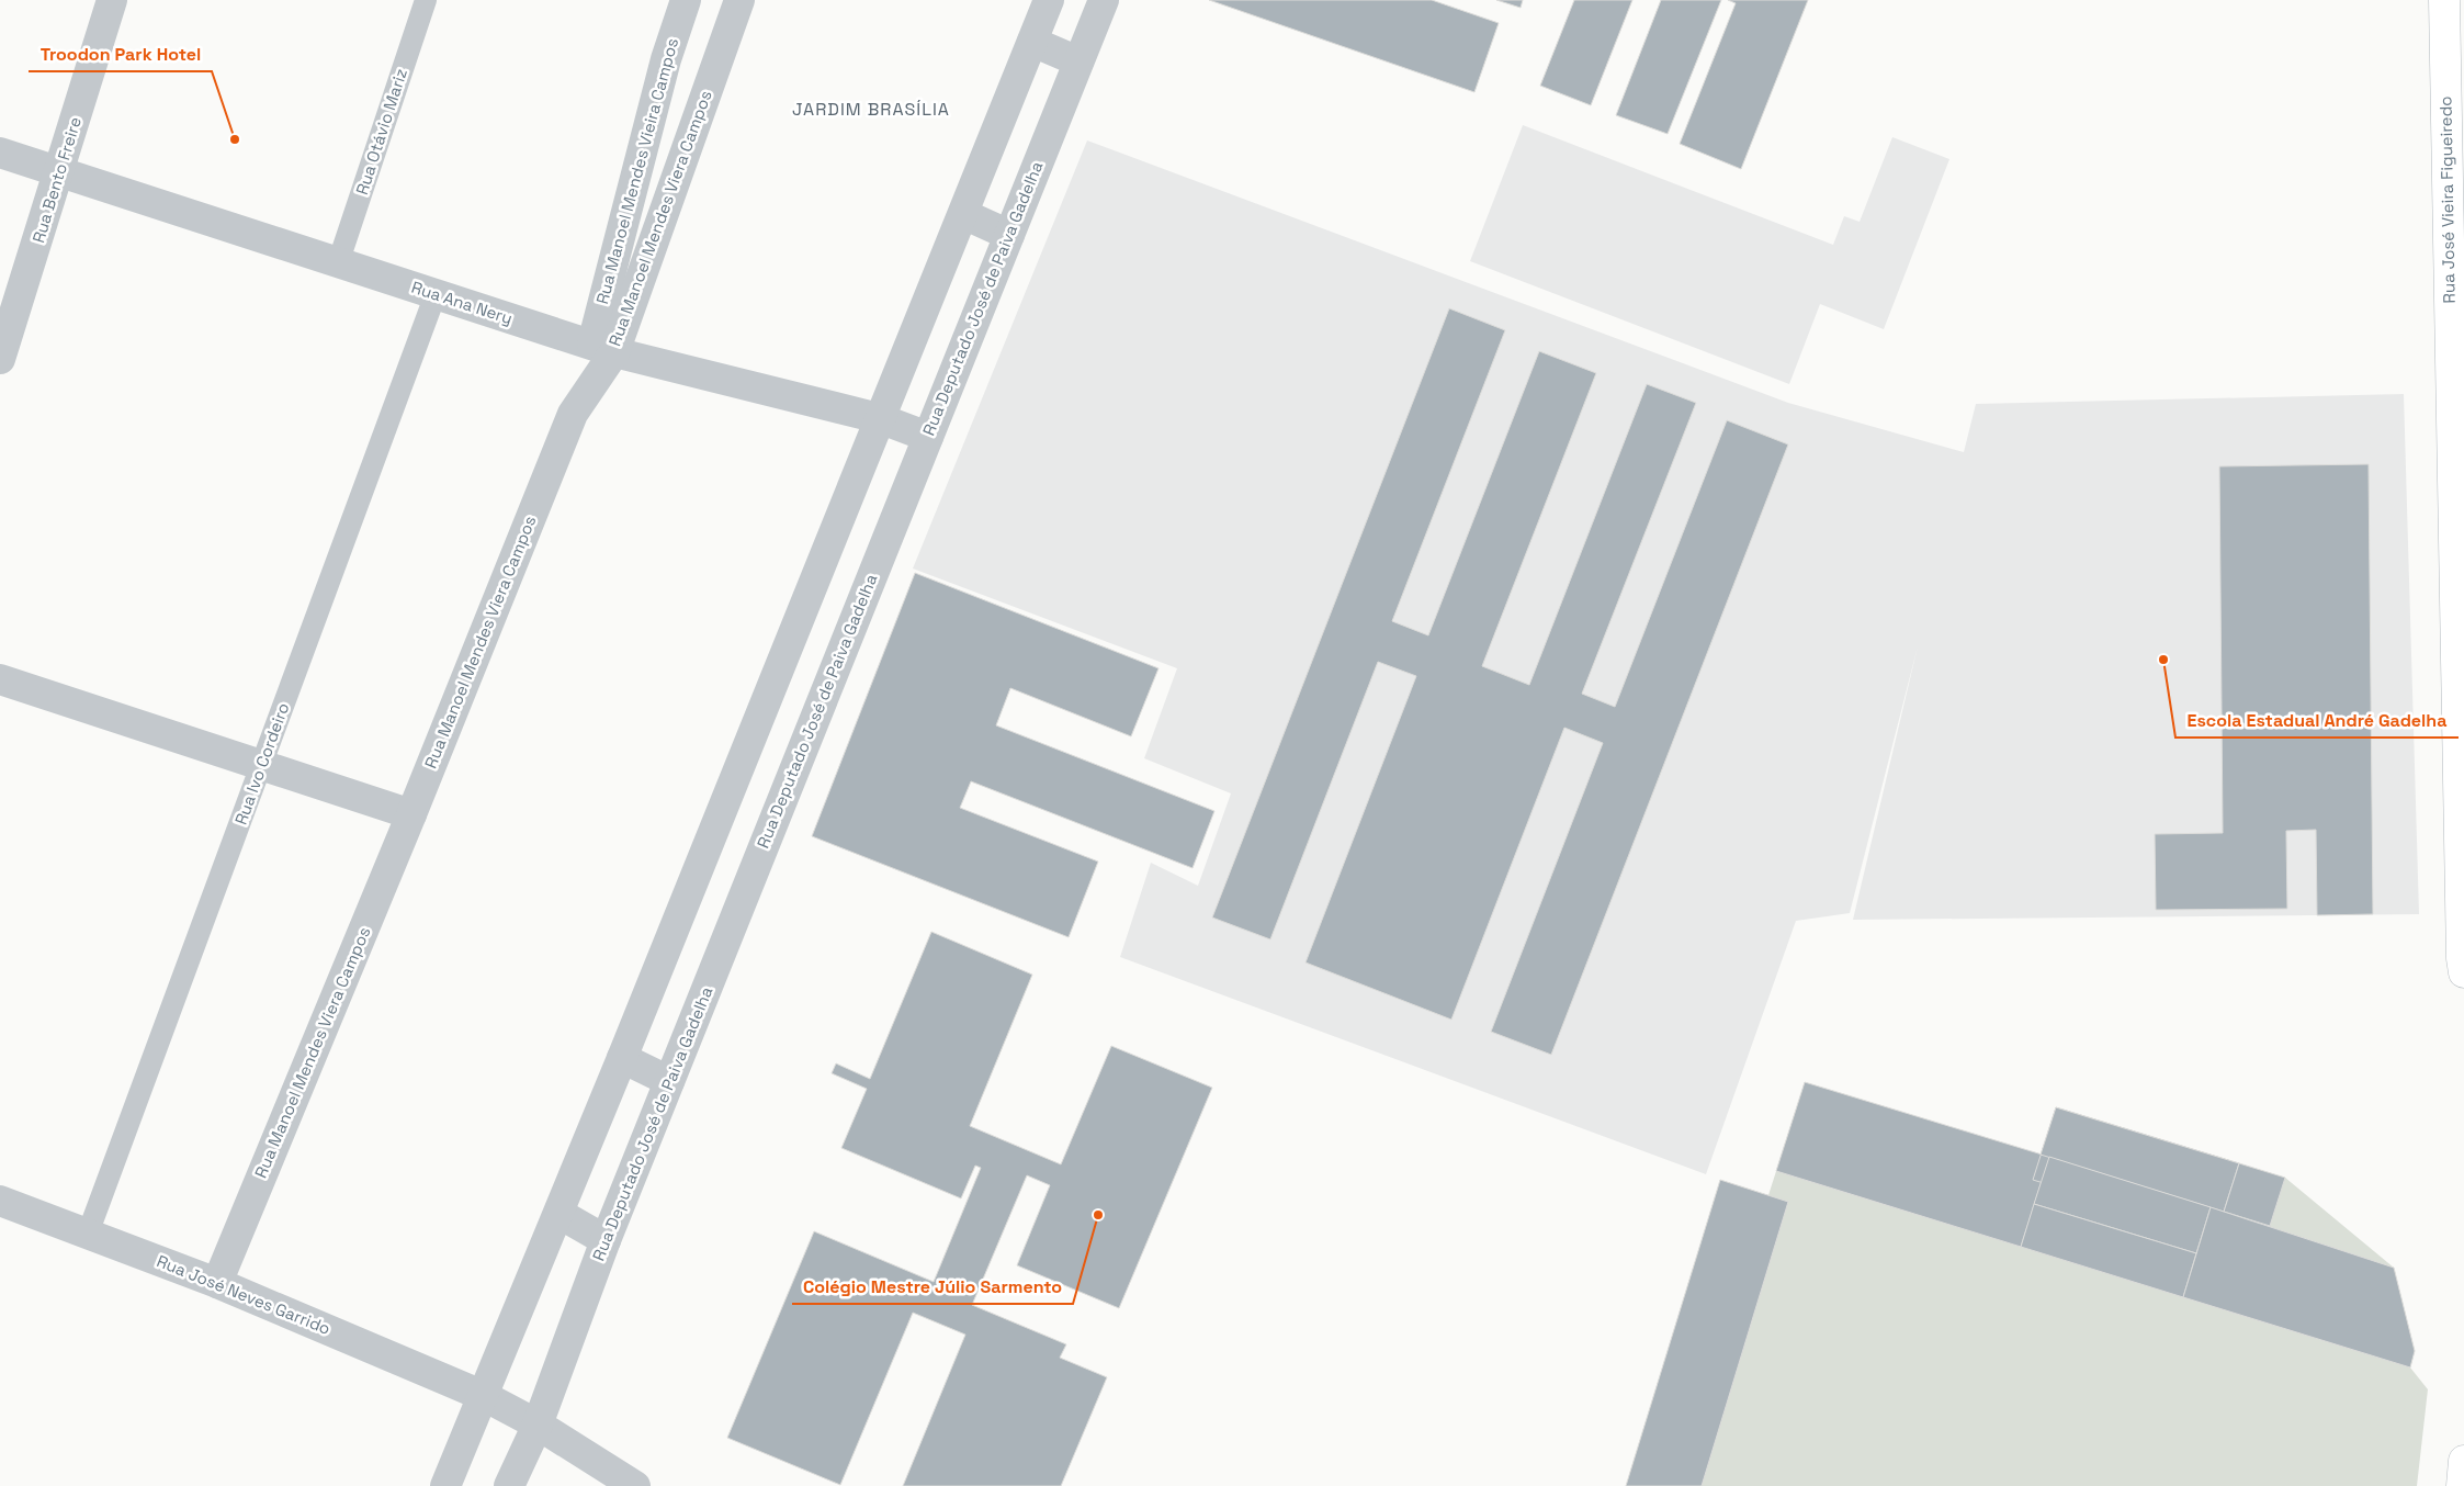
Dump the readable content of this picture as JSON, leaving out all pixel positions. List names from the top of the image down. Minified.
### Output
{"streets":{"street":["Rua Manoel Mendes Vieira Campos","Rua Bento Freire","Rua José Vieira Figueiredo","Rua Manoel Mendes Viera Campos","Rua Deputado José de Paiva Gadelha","Rua Ana Nery","Rua José Neves Garrido"],"lane":["Rua Otávio Mariz","Rua Ivo Cordeiro"]},"crossings":[["Rua Otávio Mariz","Rua Ana Nery"],["Rua Manoel Mendes Vieira Campos","Rua Manoel Mendes Viera Campos"],["Rua Manoel Mendes Vieira Campos","Rua Ana Nery"],["Rua Bento Freire","Rua Ana Nery"],["Rua Manoel Mendes Viera Campos","Rua Ana Nery"],["Rua Manoel Mendes Viera Campos","Rua José Neves Garrido"],["Rua Deputado José de Paiva Gadelha","Rua Ana Nery"],["Rua Deputado José de Paiva Gadelha","Rua José Neves Garrido"],["Rua Ana Nery","Rua Ivo Cordeiro"],["Rua Ivo Cordeiro","Rua José Neves Garrido"]],"districts":["JARDIM BRASÍLIA"],"places":["Troodon Park Hotel","Escola Estadual André Gadelha","Colégio Mestre Júlio Sarmento"]}
